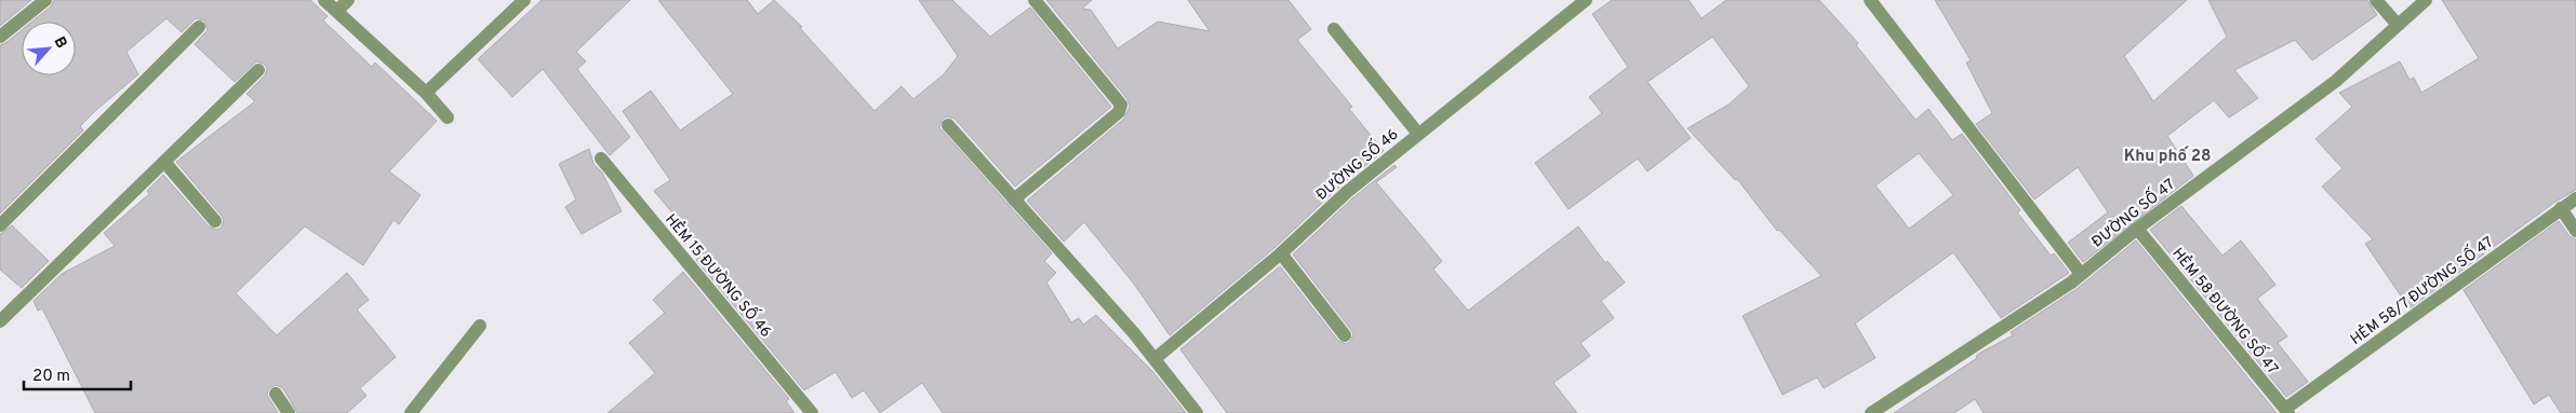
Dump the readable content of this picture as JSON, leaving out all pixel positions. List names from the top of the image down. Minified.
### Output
{"streets":{"street":["ĐƯỜNG SỐ 46","ĐƯỜNG SỐ 47","HẺM 15 ĐƯỜNG SỐ 46","HẺM 58/7 ĐƯỜNG SỐ 47","HẺM 58 ĐƯỜNG SỐ 47"]},"crossings":[["ĐƯỜNG SỐ 47","HẺM 58 ĐƯỜNG SỐ 47"],["HẺM 58/7 ĐƯỜNG SỐ 47","HẺM 58 ĐƯỜNG SỐ 47"]],"districts":["Khu phố 28"],"scale_bar":"20 m","north":"top right"}
